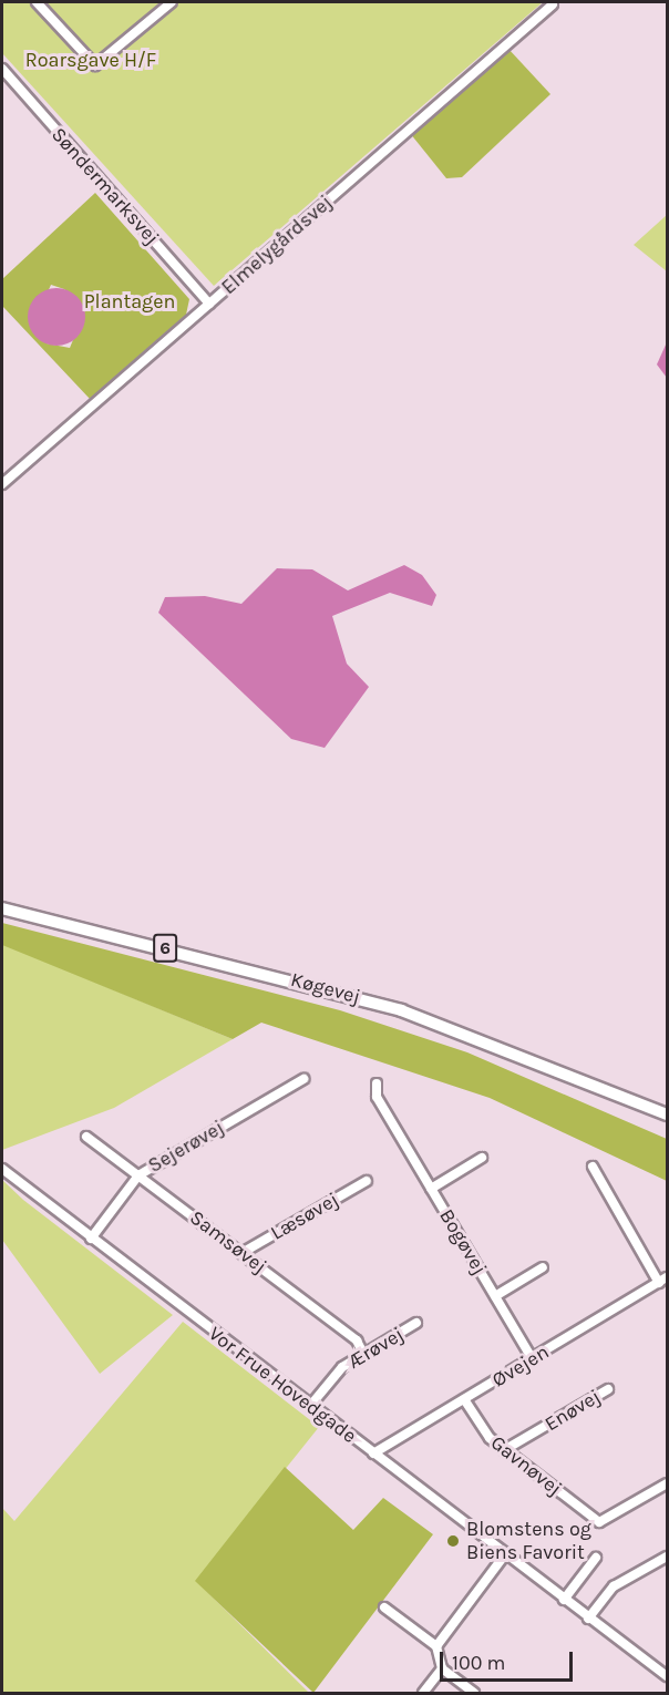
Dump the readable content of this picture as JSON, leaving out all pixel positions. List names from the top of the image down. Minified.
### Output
{"streets":{"main road":["6","Køgevej"],"street":["Søndermarksvej","Elmelygårdsvej","Sejerøvej","Læsøvej","Samsøvej","Bogøvej","Ærøvej","Øvejen","Vor Frue Hovedgade","Enøvej","Gavnøvej"]},"crossings":[["Søndermarksvej","Elmelygårdsvej"],["Sejerøvej","Samsøvej"],["Sejerøvej","Vor Frue Hovedgade"],["Læsøvej","Samsøvej"],["Samsøvej","Ærøvej"],["Bogøvej","Øvejen"],["Ærøvej","Vor Frue Hovedgade"],["Øvejen","Vor Frue Hovedgade"],["Øvejen","Gavnøvej"],["Enøvej","Gavnøvej"]],"parks":["Roarsgave H/F","Plantagen"],"places":["Blomstens og Biens Favorit"],"scale_bar":"100 m"}
